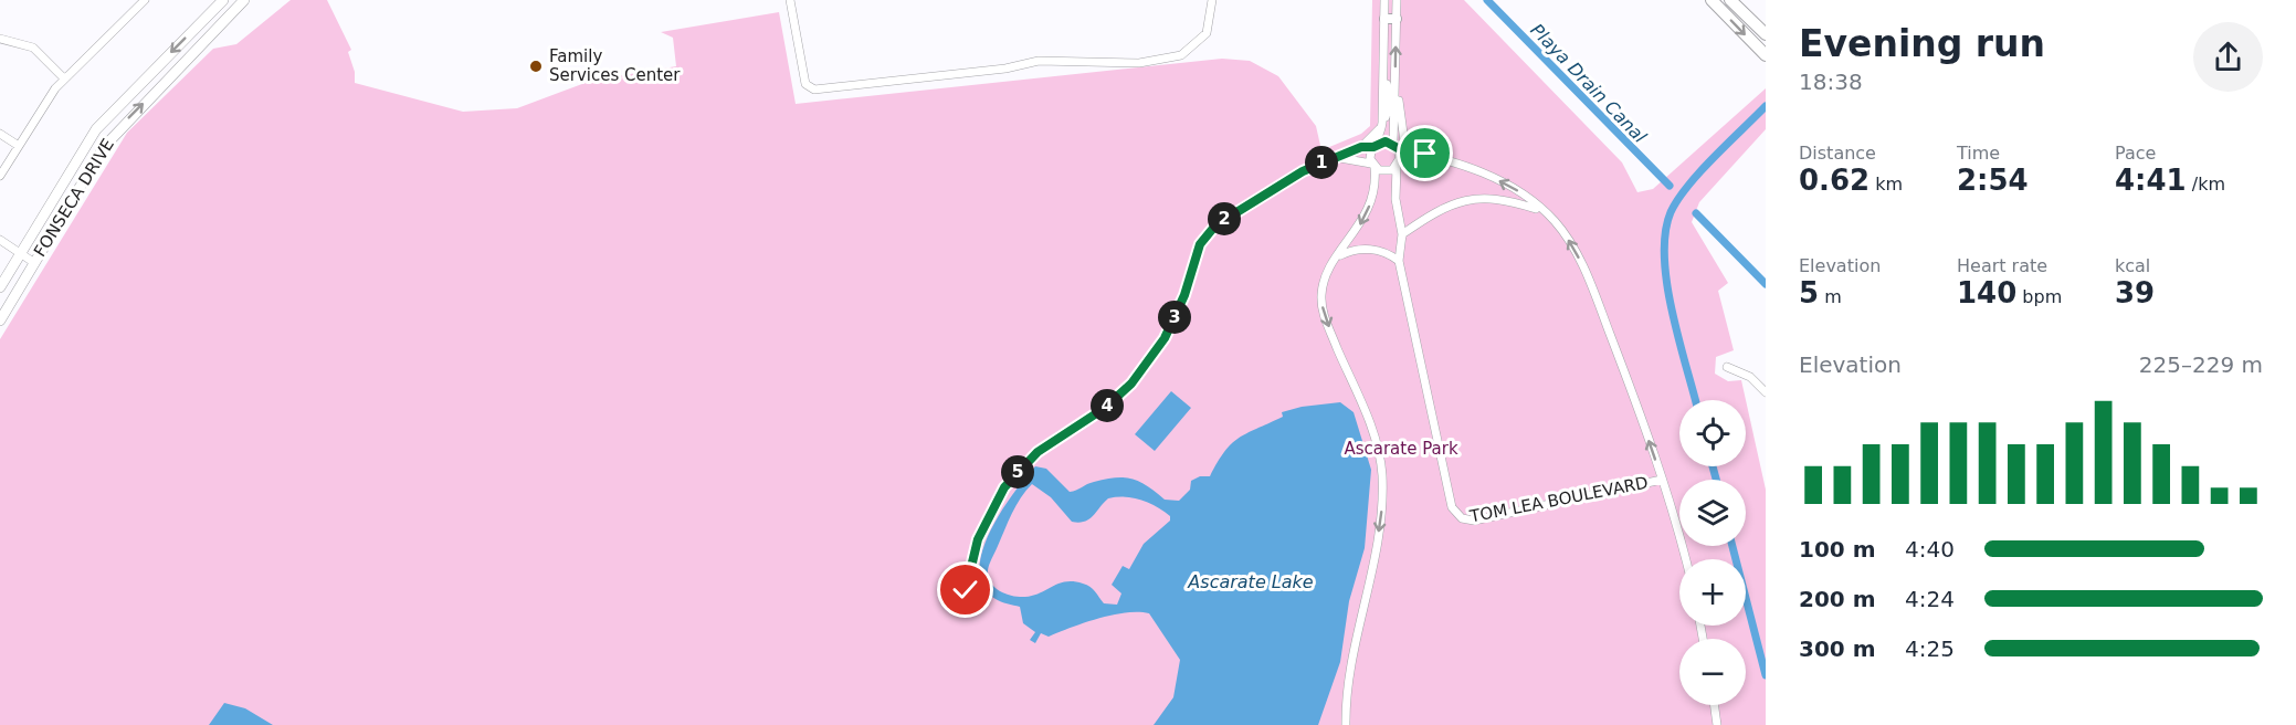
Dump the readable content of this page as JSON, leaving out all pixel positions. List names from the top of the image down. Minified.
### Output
{"streets":{"main road":["FONSECA DRIVE"],"street":["TOM LEA BOULEVARD"]},"water":["Playa Drain Canal","Ascarate Lake"],"parks":["Ascarate Park"],"places":["Family Services Center"],"page":{"heading":["Evening run","18:38"],"stats":[["Distance","0.62 km"],["Time","2:54"],["Pace","4:41 /km"],["Elevation","5 m"],["Heart rate","140 bpm"],["kcal","39"]],"pins":["1","2","3","4","5"],"chart":["Elevation","225–229 m"],"map_buttons":["+","−"],"list":[{"name":"100 m","note":"4:40"},{"name":"200 m","note":"4:24"},{"name":"300 m","note":"4:25"}]}}
